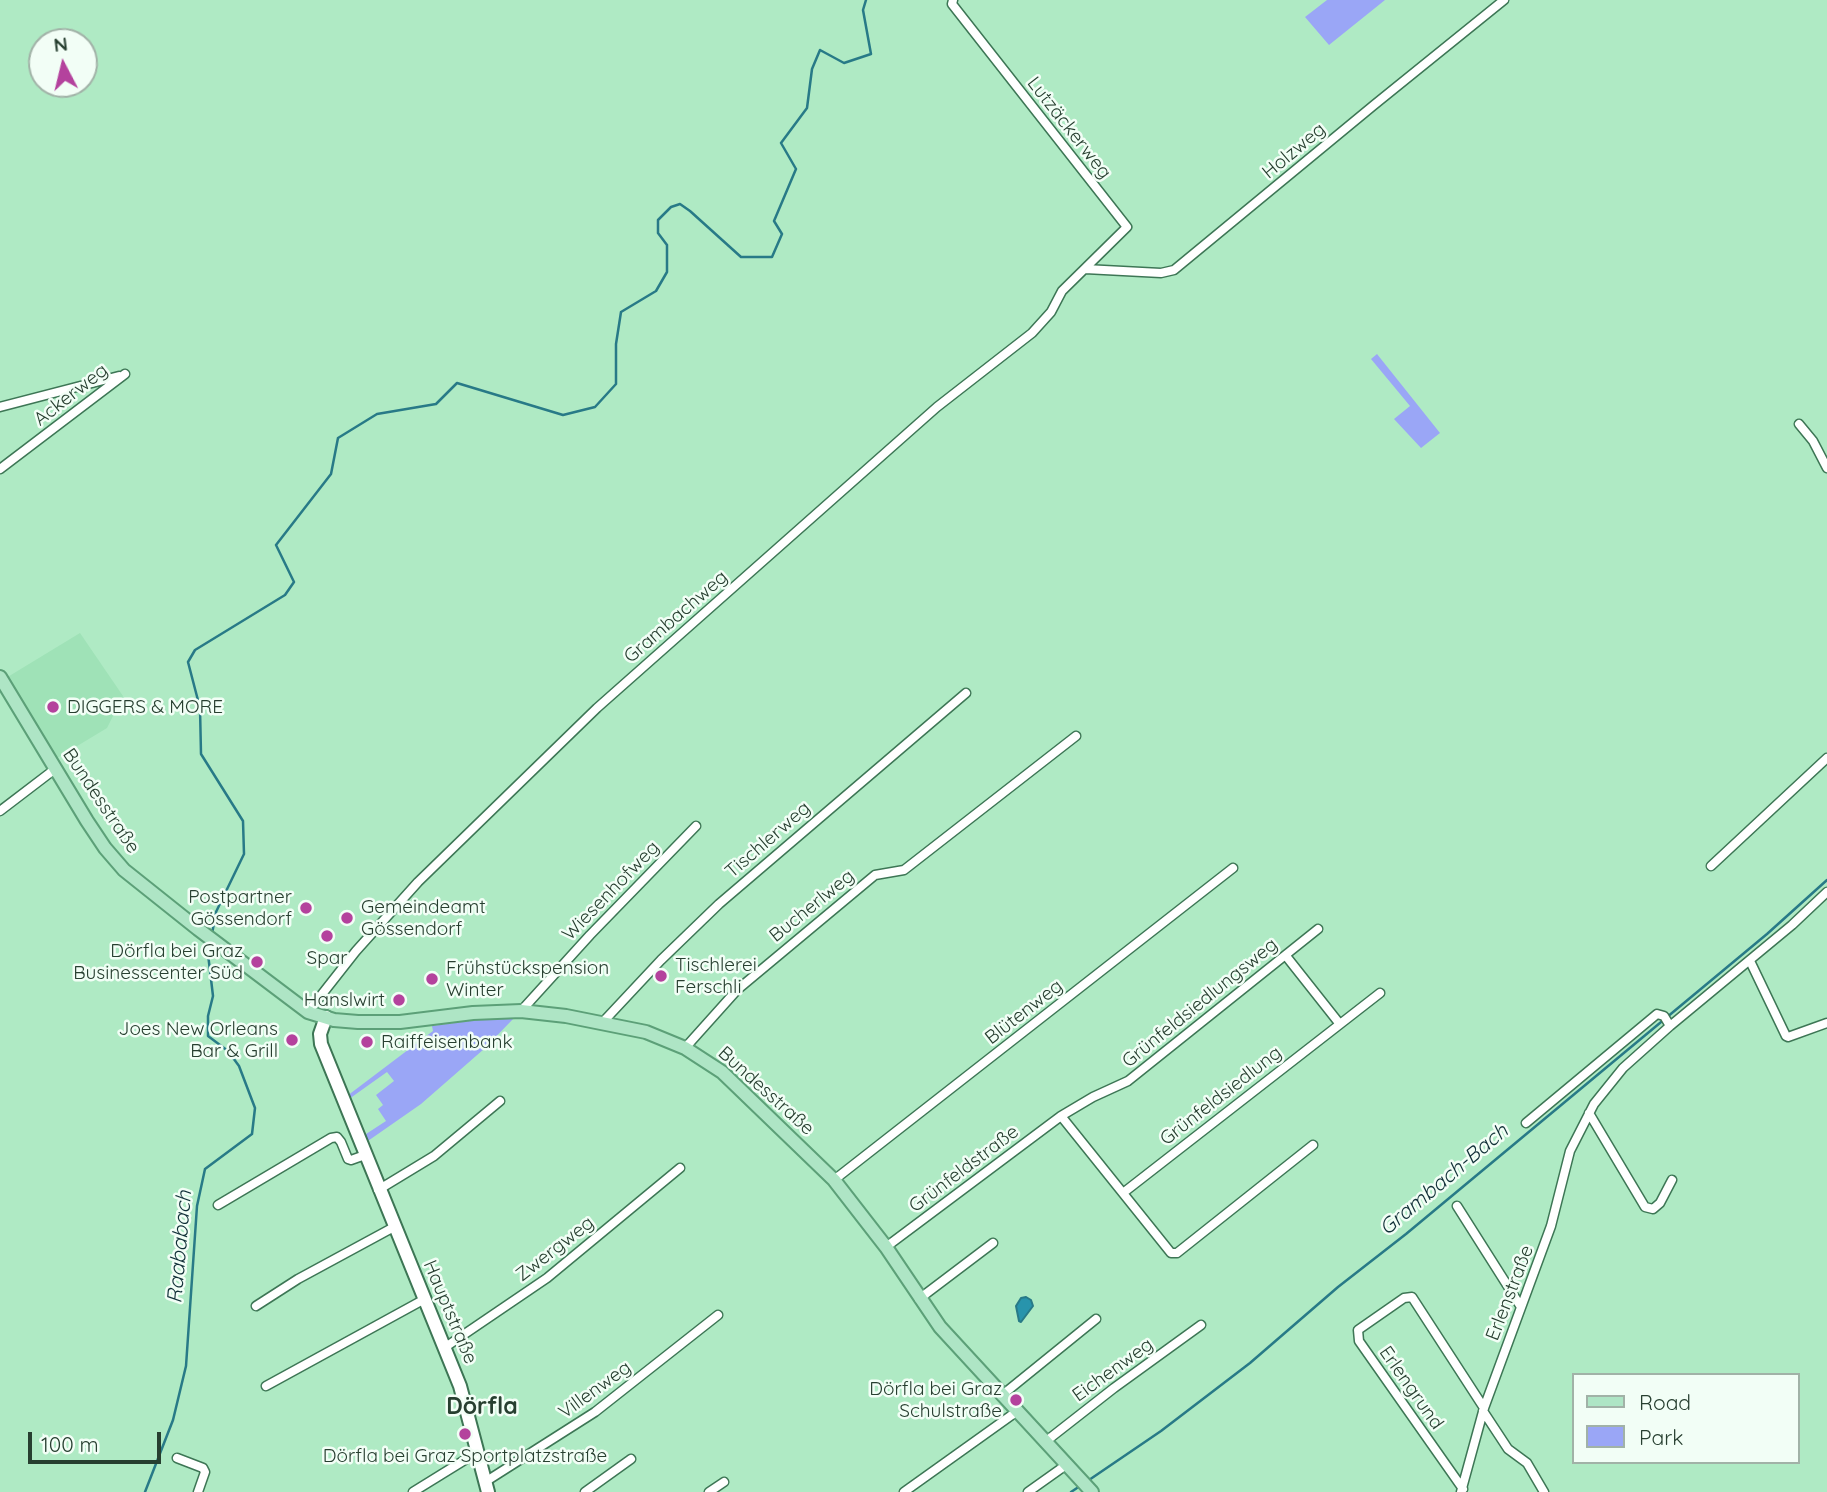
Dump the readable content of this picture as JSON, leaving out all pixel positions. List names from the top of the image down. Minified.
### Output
{"streets":{"main road":["Bundesstraße","Hauptstraße"],"street":["Lutzäckerweg","Holzweg","Ackerweg","Grambachweg","Tischlerweg","Wiesenhofweg","Bucherlweg","Grünfeldsiedlungsweg","Blütenweg","Grünfeldsiedlung","Grünfeldstraße","Zwergweg","Erlenstraße","Eichenweg","Erlengrund","Villenweg"]},"crossings":[["Lutzäckerweg","Holzweg"],["Lutzäckerweg","Grambachweg"],["Holzweg","Grambachweg"],["Grambachweg","Bundesstraße"],["Bundesstraße","Tischlerweg"],["Bundesstraße","Wiesenhofweg"],["Bundesstraße","Bucherlweg"],["Bundesstraße","Blütenweg"],["Bundesstraße","Grünfeldstraße"],["Bundesstraße","Hauptstraße"],["Bundesstraße","Eichenweg"],["Grünfeldsiedlungsweg","Grünfeldstraße"],["Zwergweg","Hauptstraße"],["Erlenstraße","Erlengrund"],["Hauptstraße","Villenweg"]],"districts":["Dörfla"],"water":["Grambach-Bach","Raababach"],"places":["DIGGERS & MORE","Postpartner Gössendorf","Gemeindeamt Gössendorf","Spar","Dörfla bei Graz Businesscenter Süd","Tischlerei Ferschli","Frühstückspension Winter","Hanslwirt","Joes New Orleans Bar & Grill","Raiffeisenbank","Dörfla bei Graz Schulstraße","Dörfla bei Graz Sportplatzstraße"],"legend":["Road","Park"],"scale_bar":"100 m","north":"top"}
